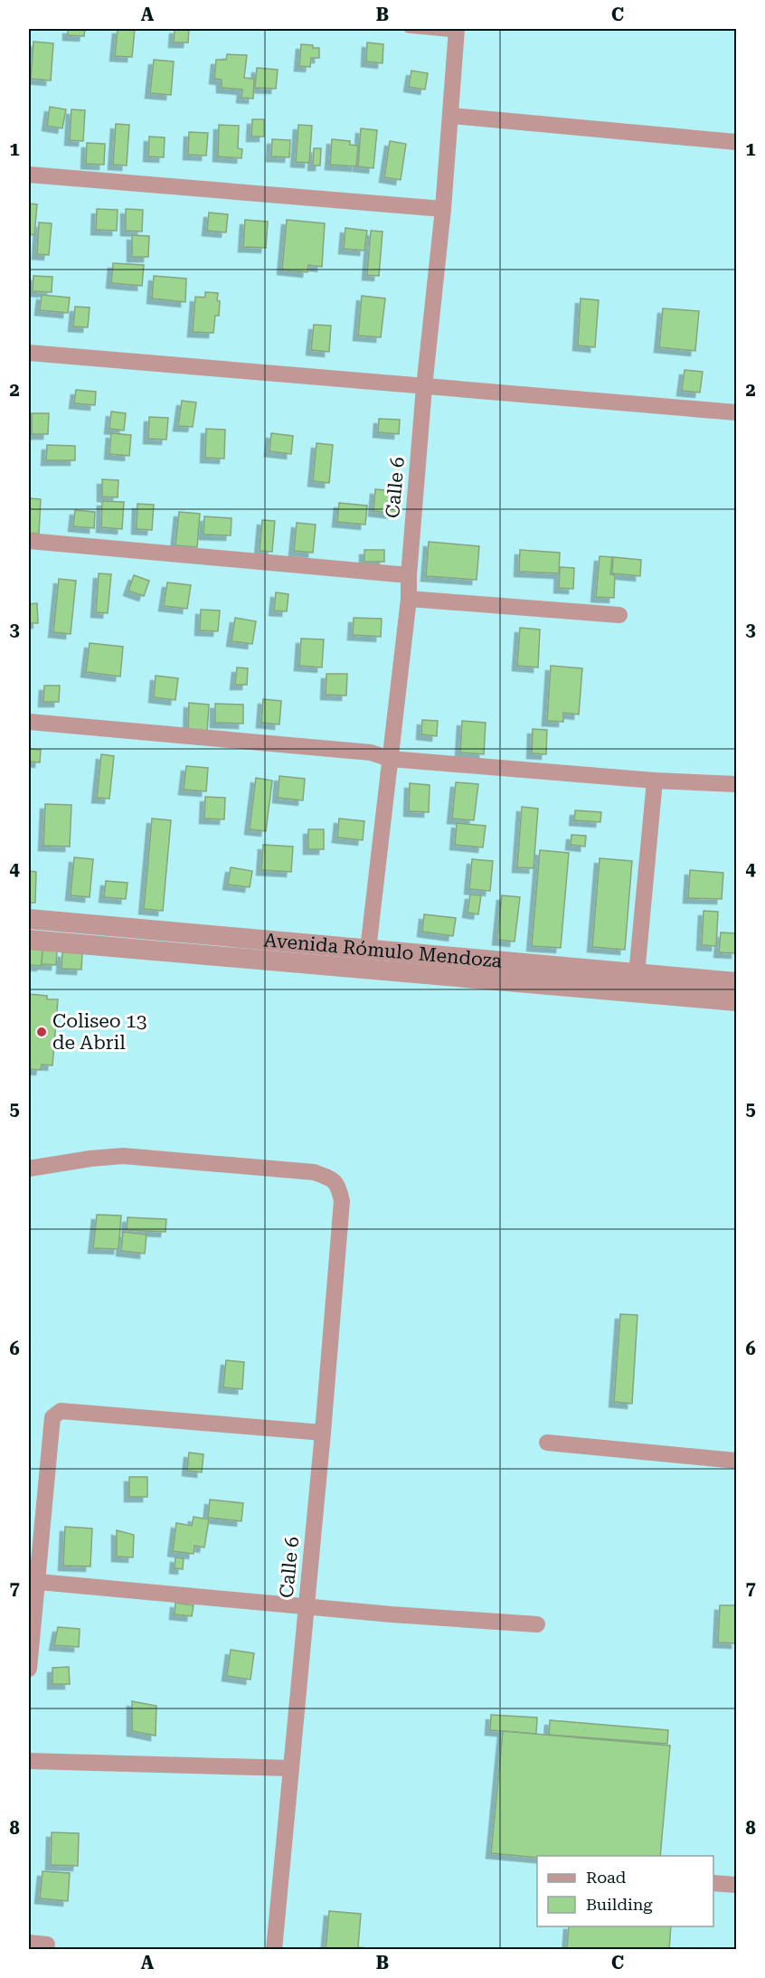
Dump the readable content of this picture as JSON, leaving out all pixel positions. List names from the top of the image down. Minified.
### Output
{"streets":{"street":["Calle 6","Avenida Rómulo Mendoza"]},"crossings":[["Calle 6","Avenida Rómulo Mendoza"]],"places":["Coliseo 13 de Abril"],"legend":["Road","Building"],"grid":{"columns":["A","B","C"],"rows":["1","2","3","4","5","6","7","8"]}}
